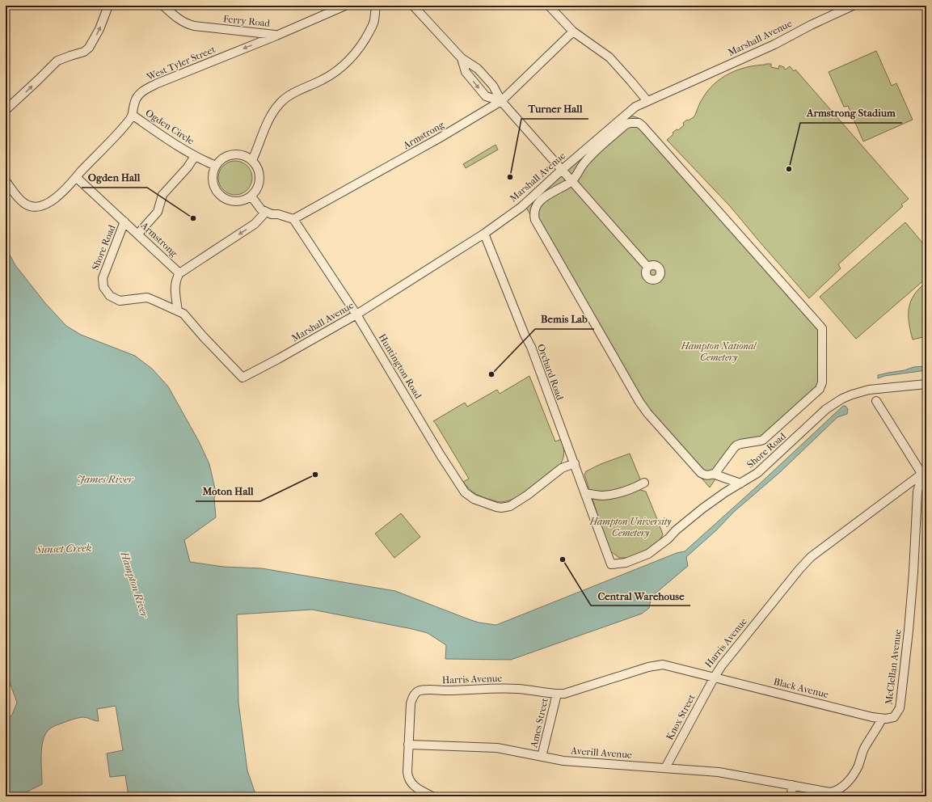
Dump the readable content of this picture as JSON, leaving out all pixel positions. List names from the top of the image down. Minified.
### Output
{"streets":{"street":["Ferry Road","Marshall Avenue","West Tyler Street","Ogden Circle","Armstrong","Shore Road","Huntington Road","Orchard Road","Harris Avenue","McClellan Avenue","Black Avenue","Knox Street","Ames Street","Averill Avenue"]},"crossings":[["Ferry Road","West Tyler Street"],["Marshall Avenue","Shore Road"],["Marshall Avenue","Huntington Road"],["Marshall Avenue","Orchard Road"],["West Tyler Street","Ogden Circle"],["Ogden Circle","Armstrong"],["Armstrong","Shore Road"],["Armstrong","Huntington Road"],["Shore Road","Orchard Road"],["Huntington Road","Orchard Road"],["Harris Avenue","McClellan Avenue"],["Harris Avenue","Black Avenue"],["Harris Avenue","Knox Street"],["Harris Avenue","Ames Street"],["Harris Avenue","Averill Avenue"],["McClellan Avenue","Black Avenue"],["Black Avenue","Knox Street"],["Knox Street","Averill Avenue"],["Ames Street","Averill Avenue"]],"one_way":["West Tyler Street"],"water":["James River","Sunset Creek","Hampton River"],"parks":["Hampton National Cemetery","Hampton University Cemetery"],"places":["Armstrong Stadium","Turner Hall","Ogden Hall","Bemis Lab","Moton Hall","Central Warehouse"]}
